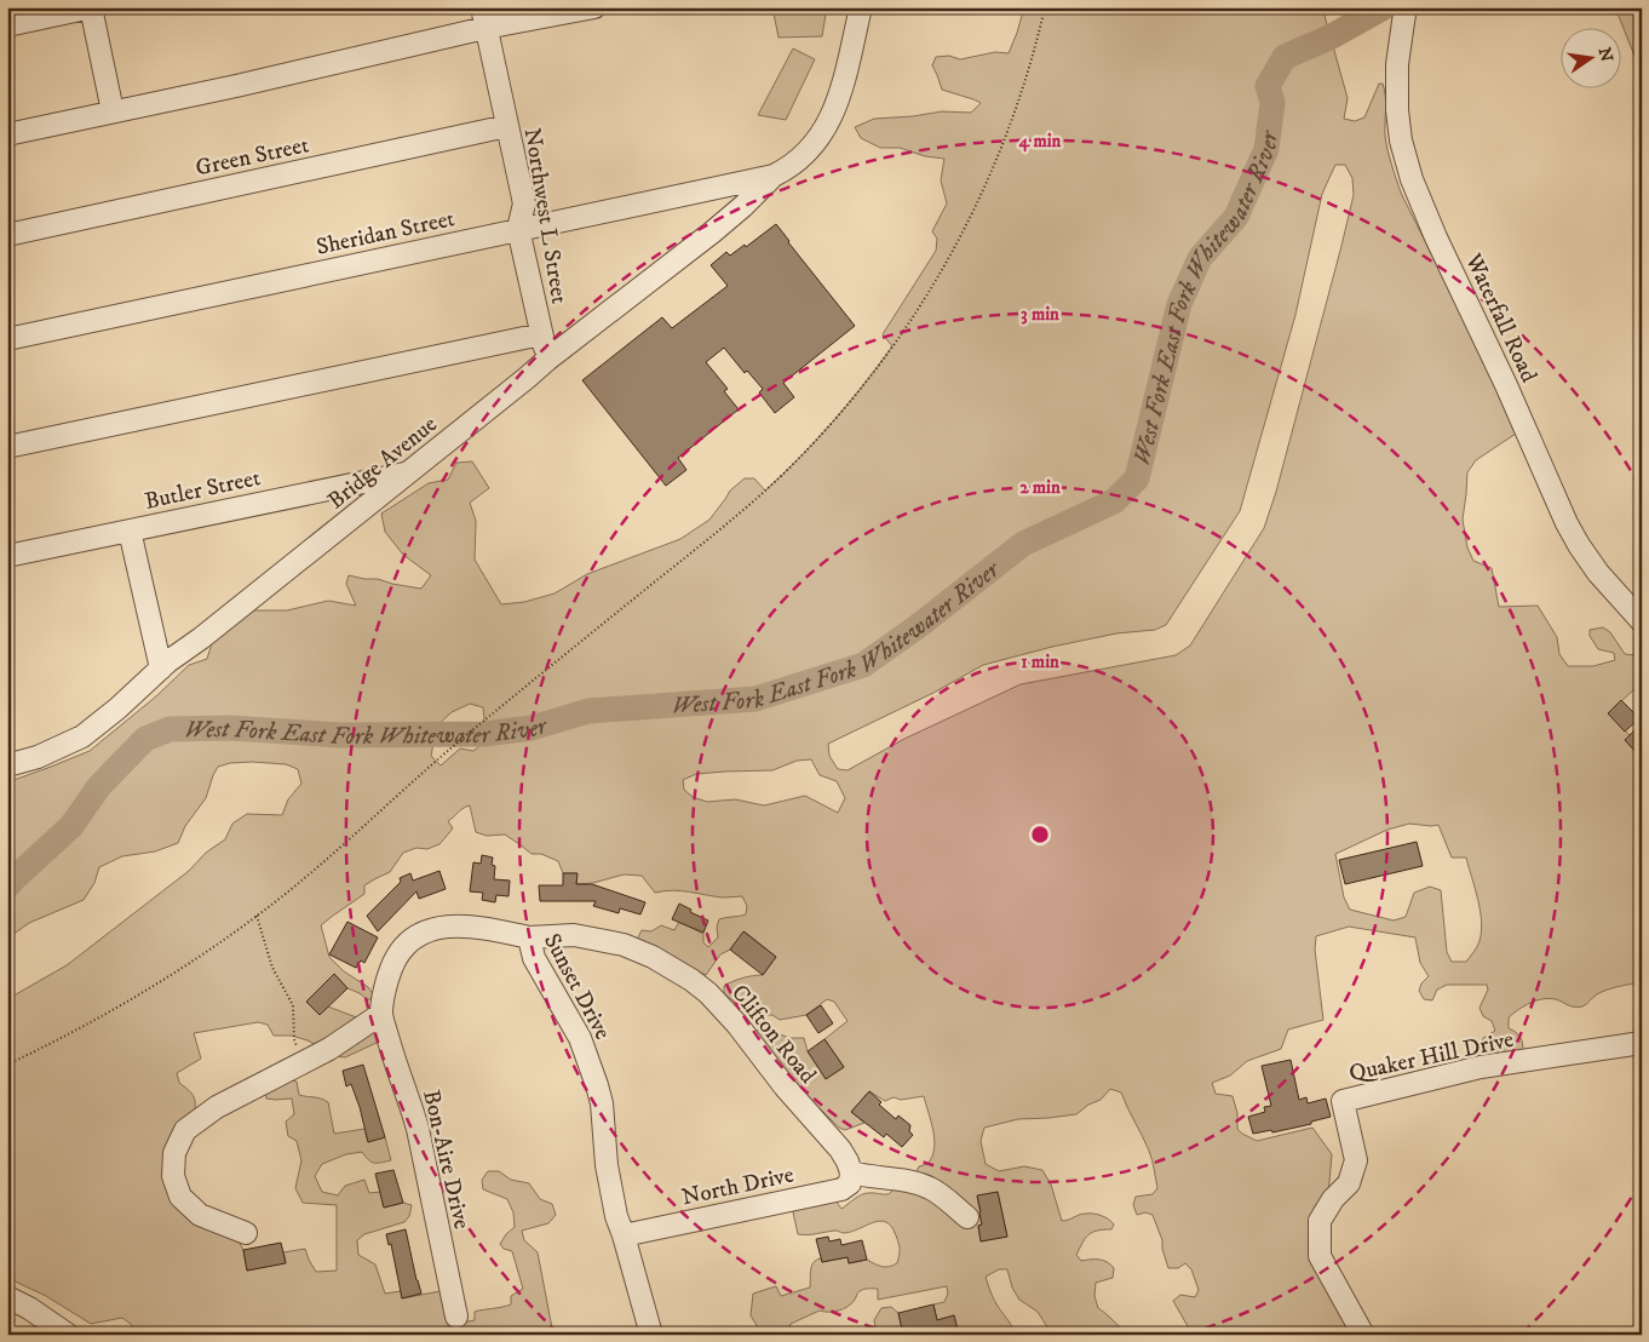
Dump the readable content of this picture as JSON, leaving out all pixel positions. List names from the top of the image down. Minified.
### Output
{"streets":{"street":["Green Street","Northwest L Street","Sheridan Street","Waterfall Road","Bridge Avenue","Butler Street","Sunset Drive","Clifton Road","Quaker Hill Drive","Bon-Aire Drive","North Drive"]},"crossings":[["Green Street","Northwest L Street"],["Northwest L Street","Sheridan Street"],["Northwest L Street","Bridge Avenue"],["Sheridan Street","Bridge Avenue"],["Bridge Avenue","Butler Street"],["Sunset Drive","Clifton Road"],["Sunset Drive","Bon-Aire Drive"],["Sunset Drive","North Drive"],["Clifton Road","North Drive"]],"water":["West Fork East Fork Whitewater River"],"north":"right","rings":["4 min","3 min","2 min","1 min"]}
